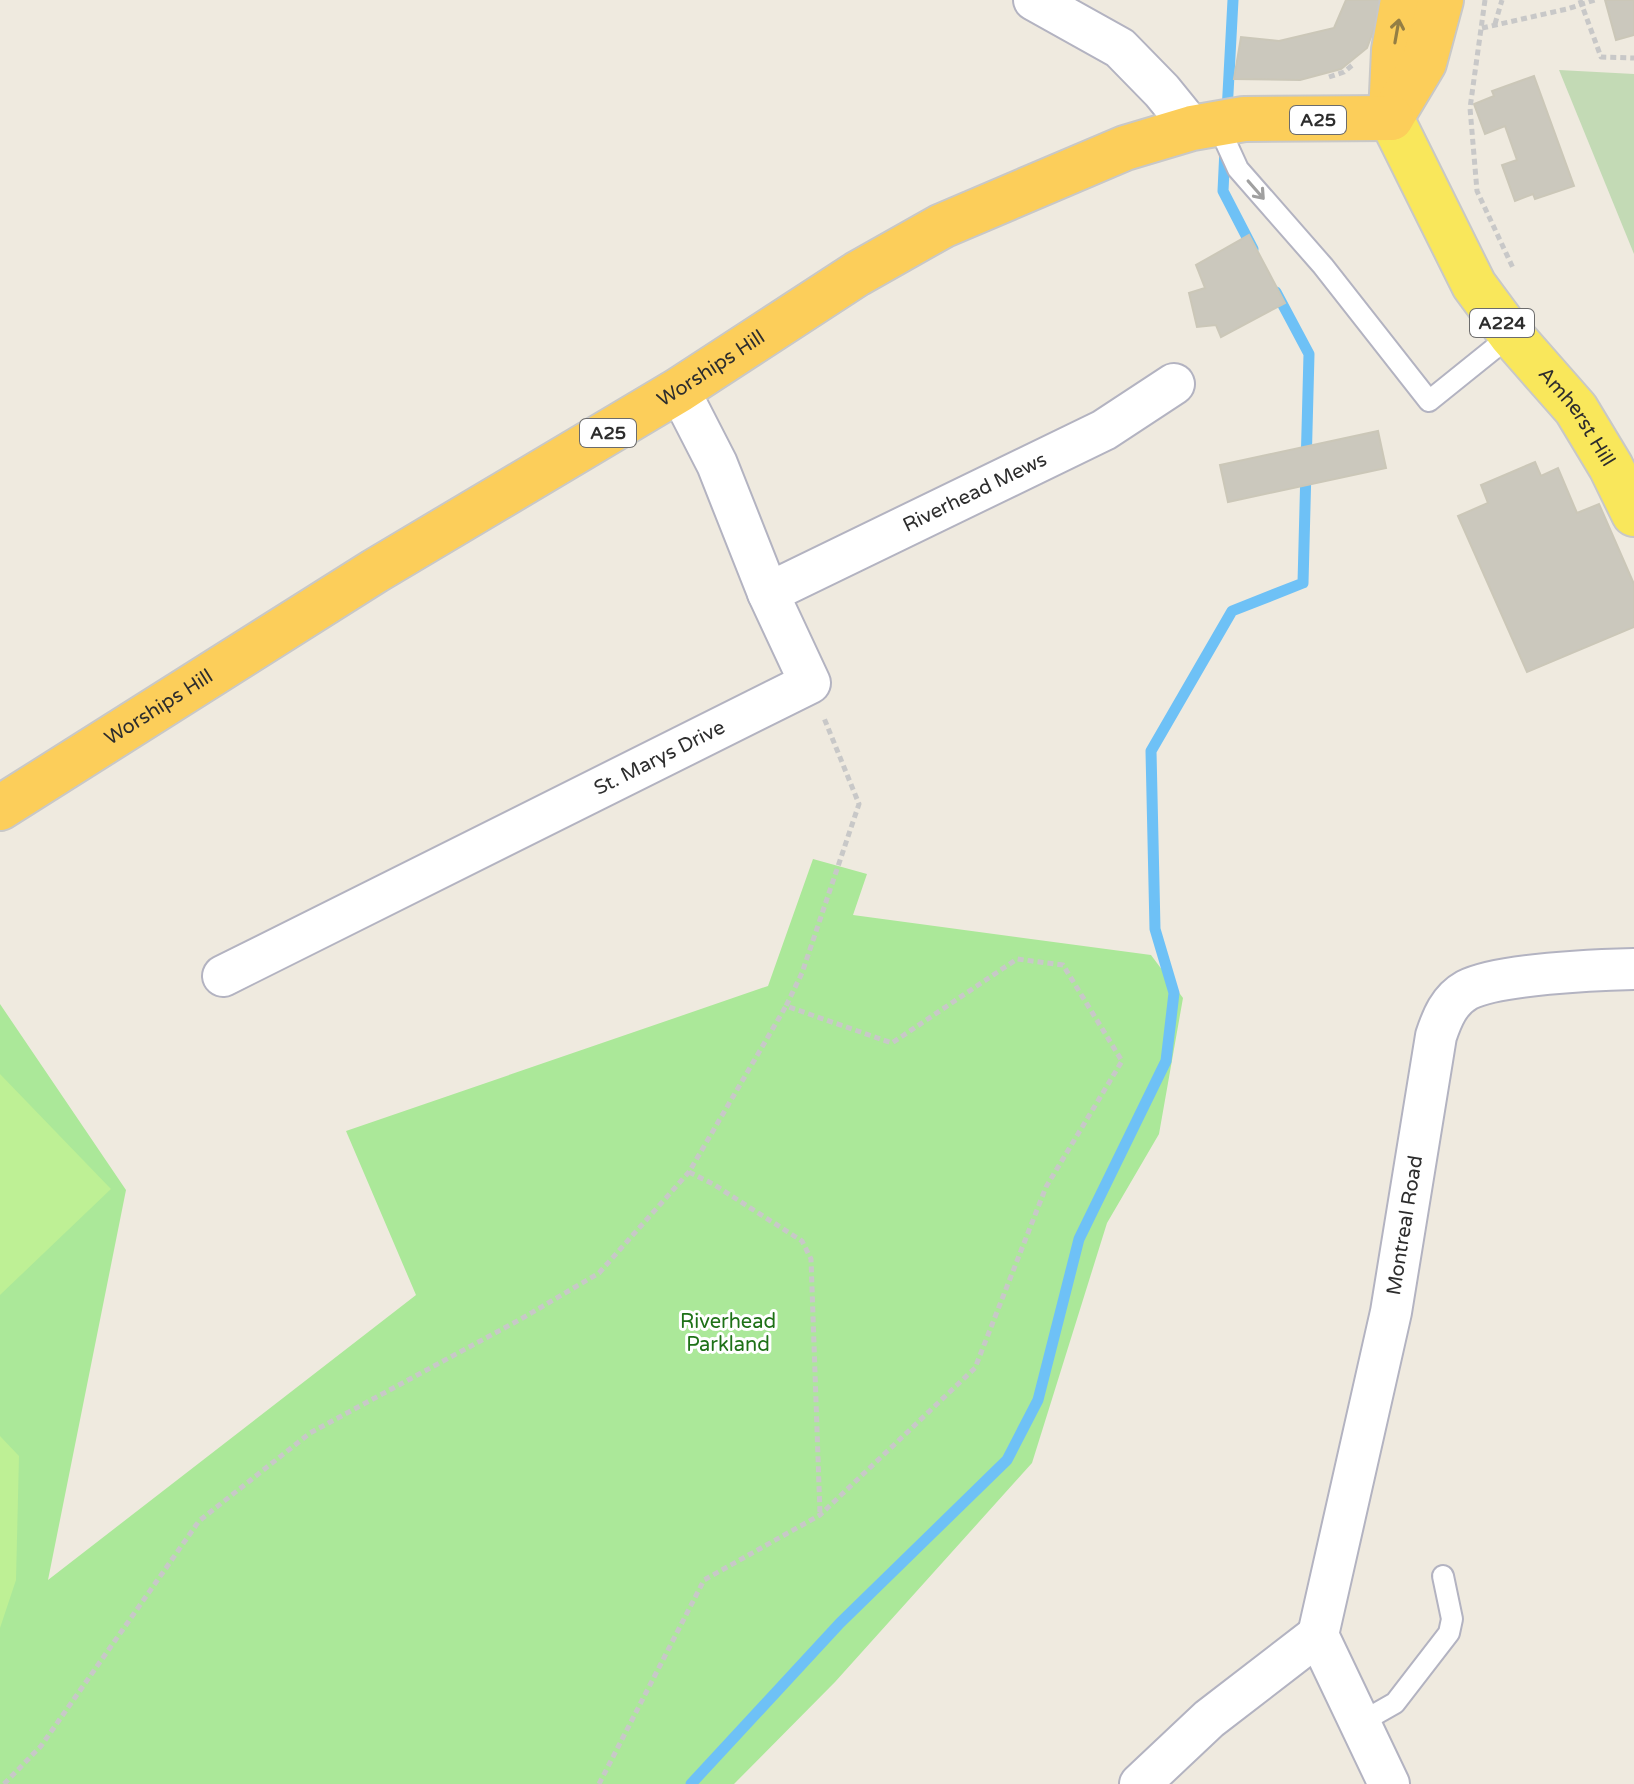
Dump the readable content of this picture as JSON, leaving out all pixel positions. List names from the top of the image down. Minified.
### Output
{"streets":{"highway":["A25","Worships Hill"],"main road":["A224","Amherst Hill"],"street":["Riverhead Mews","St. Marys Drive","Montreal Road"]},"crossings":[["Worships Hill","Amherst Hill"]],"parks":["Riverhead Parkland"]}
